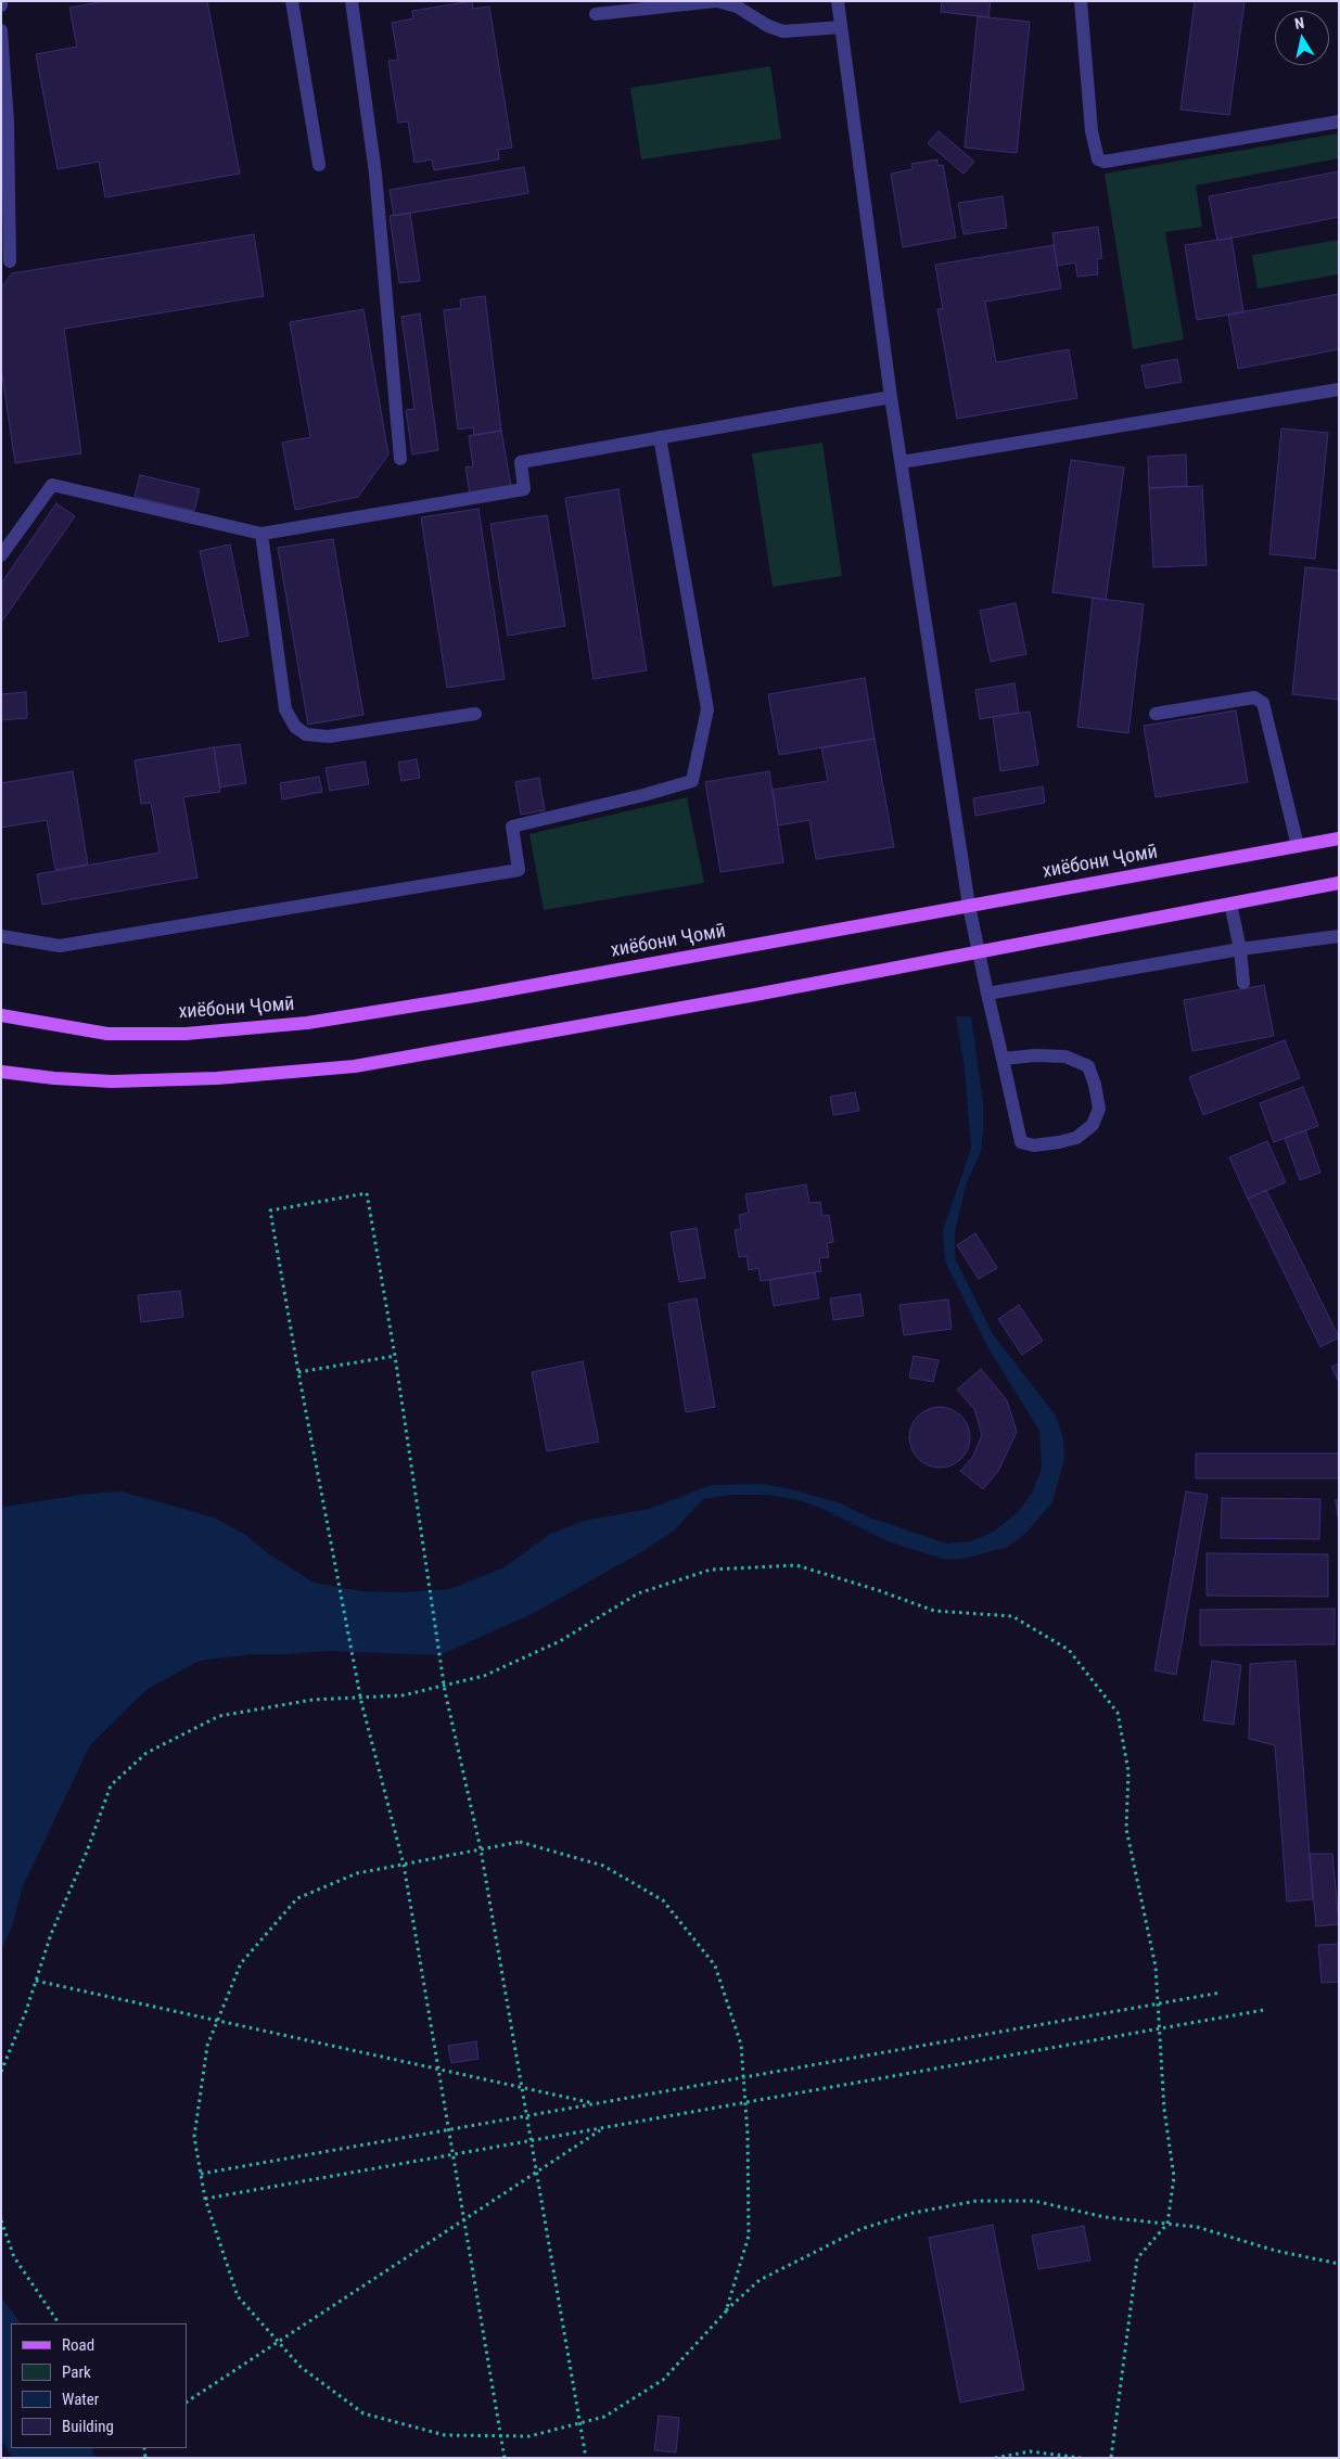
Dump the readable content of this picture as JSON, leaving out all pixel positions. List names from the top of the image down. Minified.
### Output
{"streets":{"main road":["хиёбони Ҷомӣ"]},"legend":["Road","Park","Water","Building"],"north":"top"}
